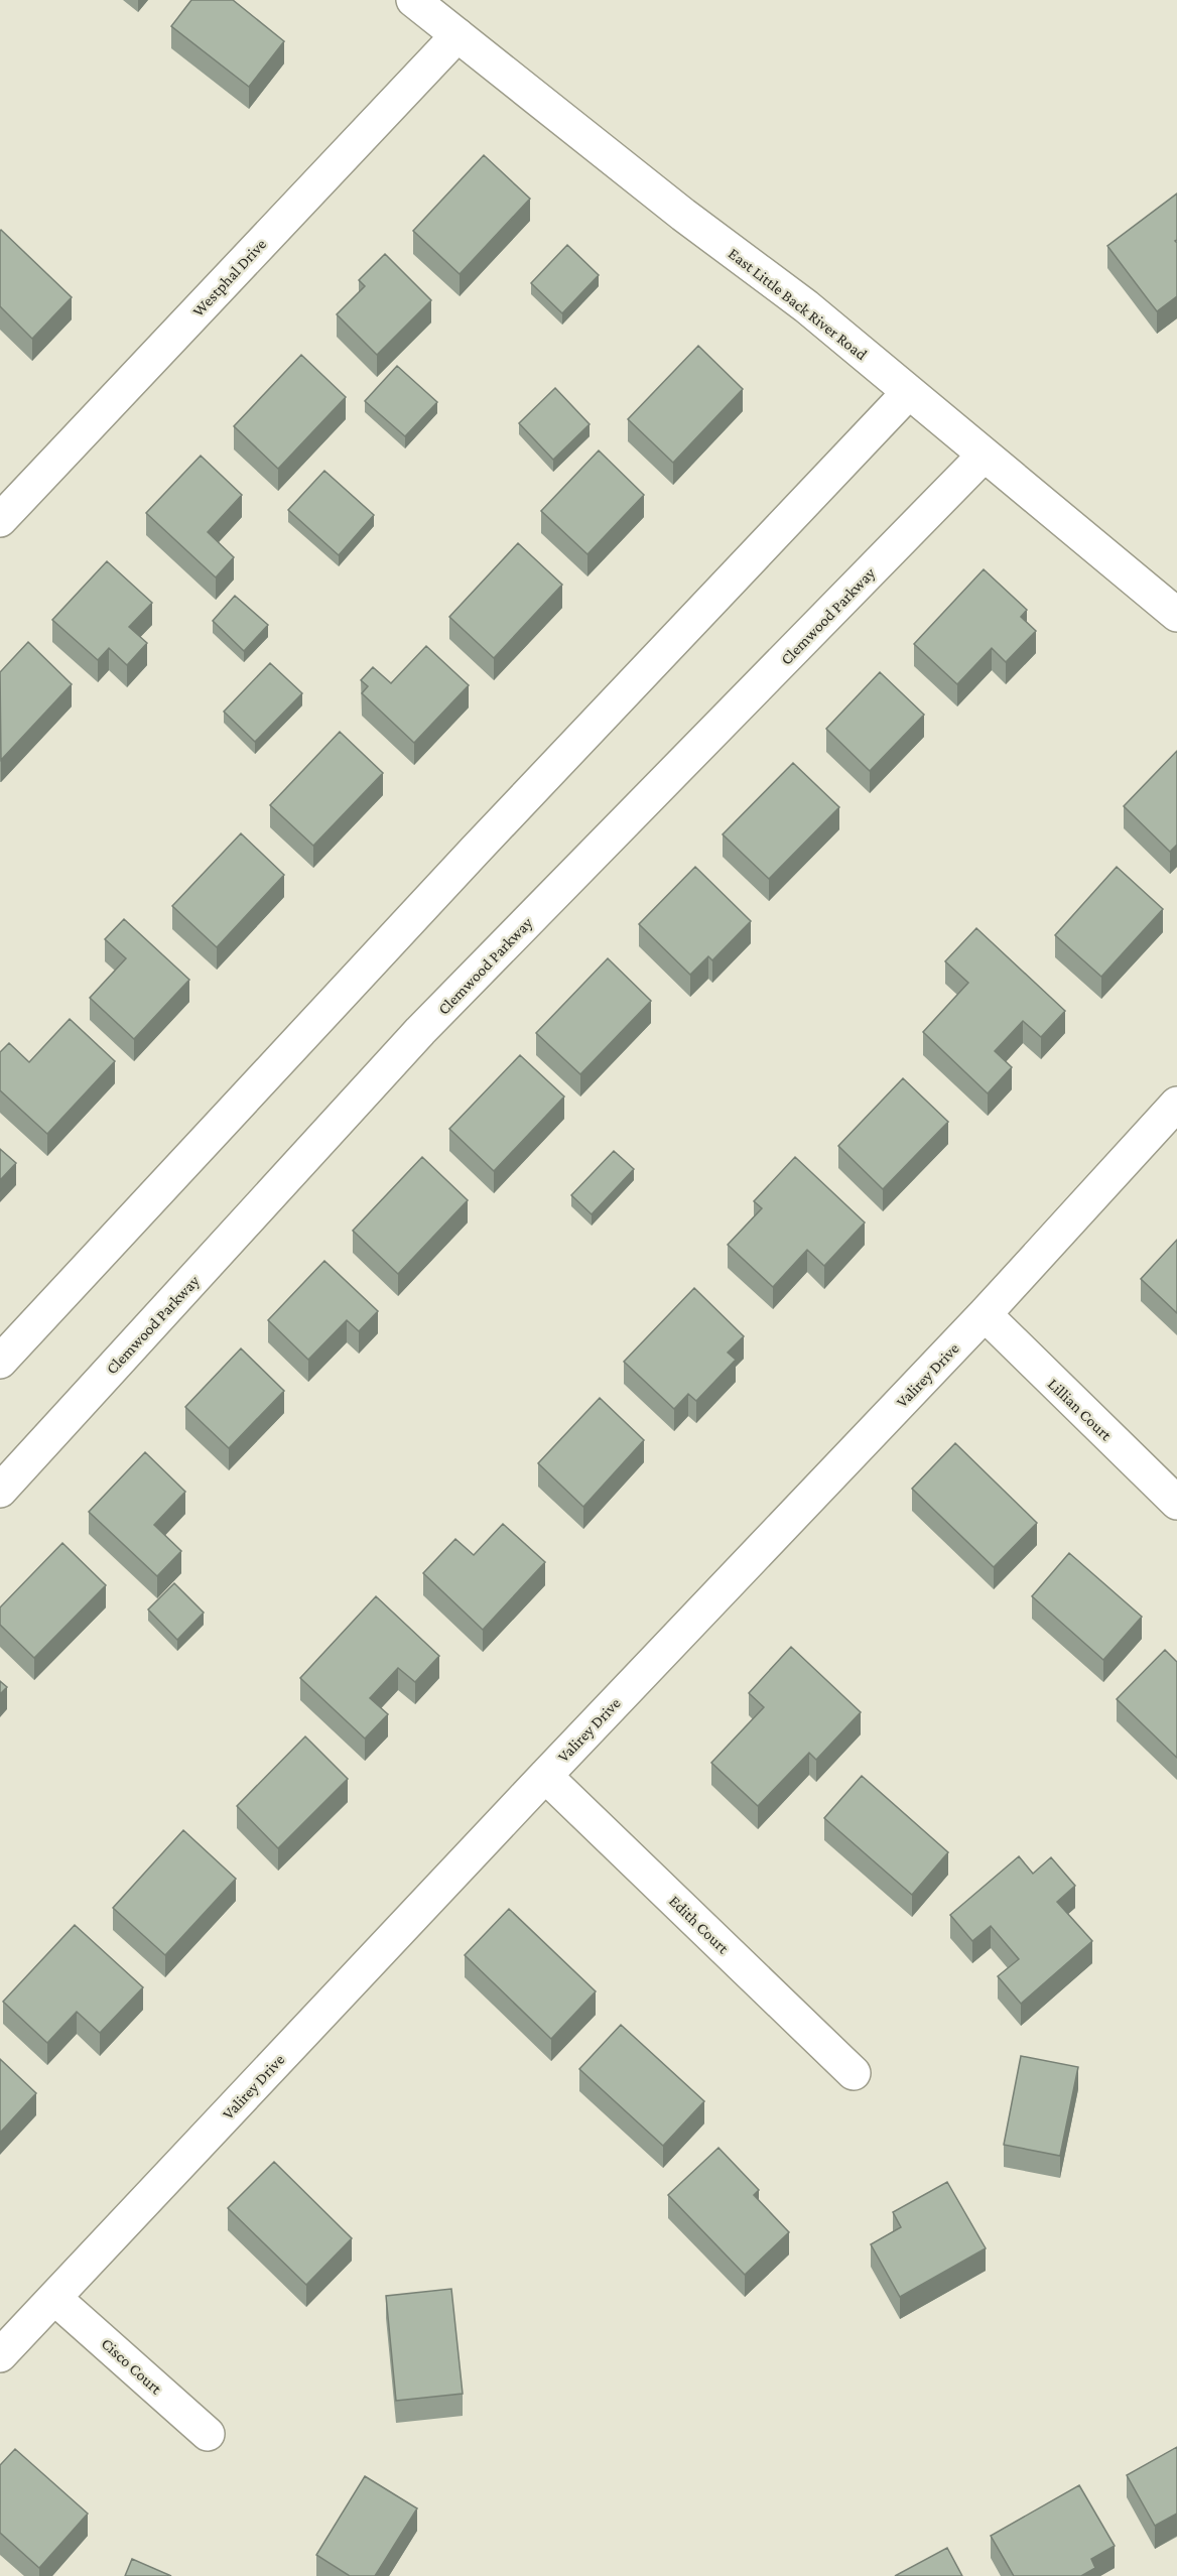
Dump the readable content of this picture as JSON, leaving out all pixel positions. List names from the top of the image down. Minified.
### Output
{"streets":{"street":["Westphal Drive","East Little Back River Road","Clemwood Parkway","Valirey Drive","Lillian Court","Edith Court","Cisco Court"]},"crossings":[["Westphal Drive","East Little Back River Road"],["East Little Back River Road","Clemwood Parkway"],["Valirey Drive","Lillian Court"],["Valirey Drive","Edith Court"],["Valirey Drive","Cisco Court"]]}
